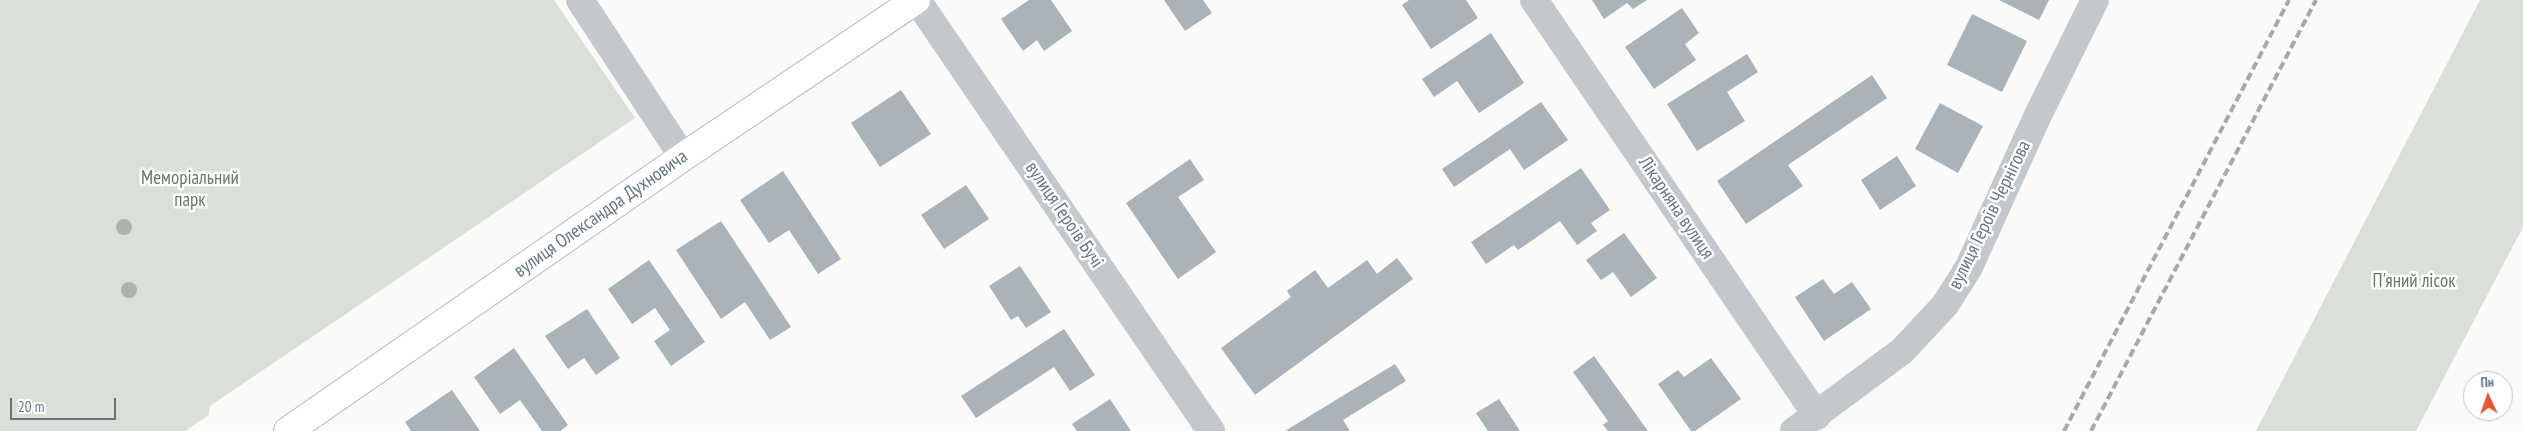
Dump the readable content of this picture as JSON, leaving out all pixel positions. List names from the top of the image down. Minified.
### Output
{"streets":{"main road":["вулиця Олександра Духновича"],"street":["Лікарняна вулиця","вулиця Героїв Бучі","вулиця Героїв Чернігова"]},"crossings":[["Лікарняна вулиця","вулиця Героїв Чернігова"],["вулиця Олександра Духновича","вулиця Героїв Бучі"]],"parks":["Меморіальний парк","П'яний лісок"],"scale_bar":"20 m","north":"top"}
